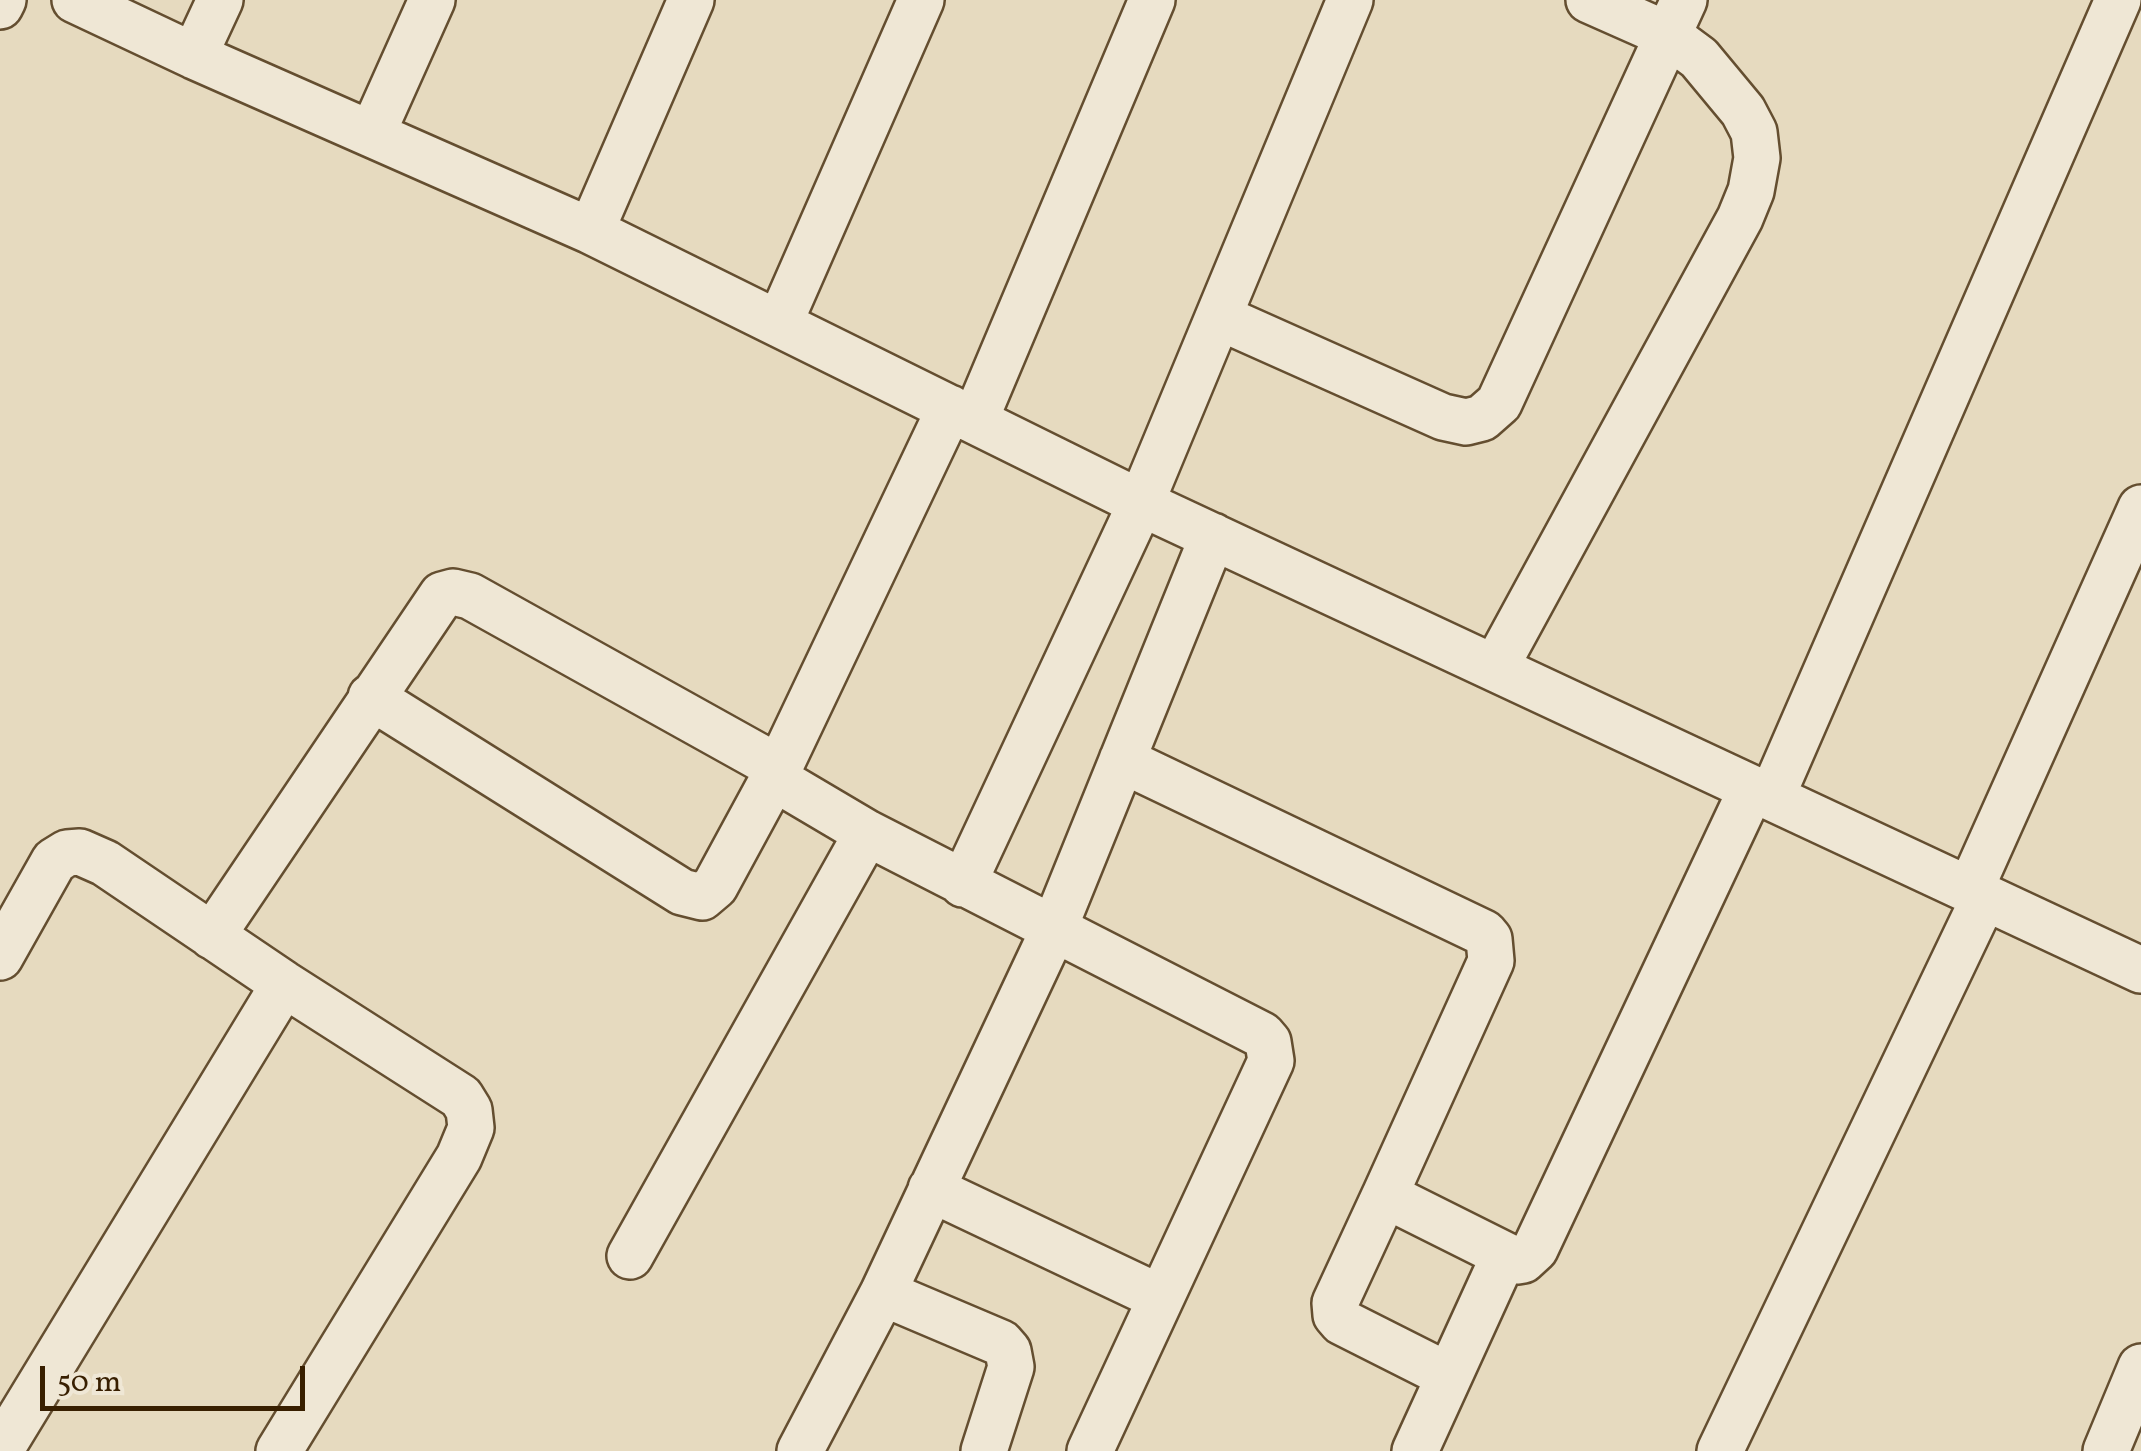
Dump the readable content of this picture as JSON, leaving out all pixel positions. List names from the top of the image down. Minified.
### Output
{"scale_bar":"50 m"}
